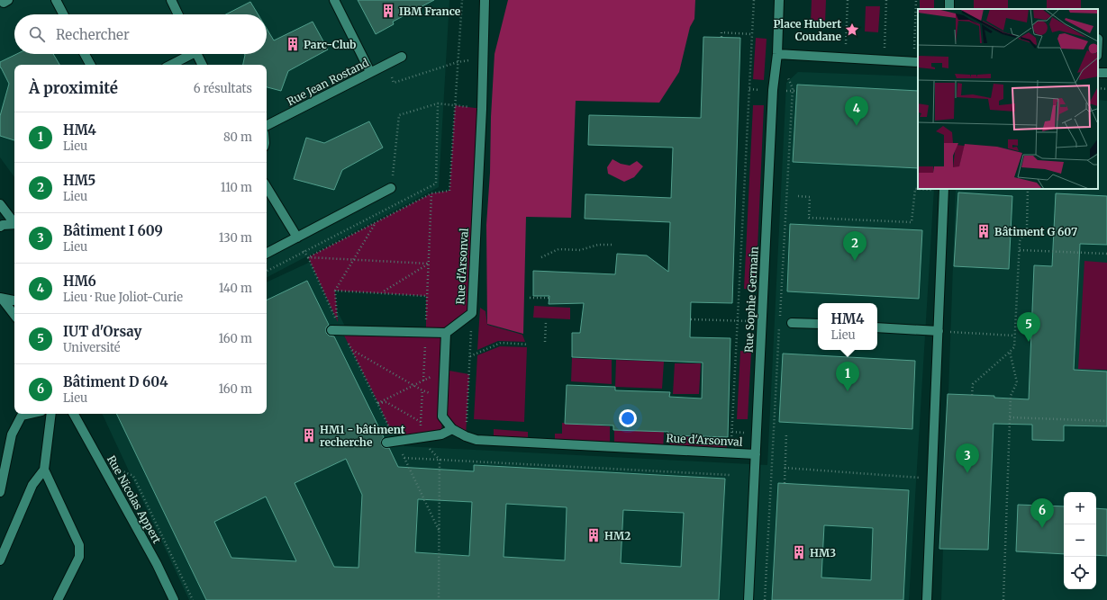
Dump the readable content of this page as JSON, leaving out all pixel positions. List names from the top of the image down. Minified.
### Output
{"streets":{"street":["Rue Jean Rostand","Rue d'Arsonval","Rue Sophie Germain","Rue Nicolas Appert"]},"crossings":[["Rue d'Arsonval","Rue Sophie Germain"]],"places":{"building":["IBM France","Parc-Club","Bâtiment G 607","HM1 - bâtiment recherche","HM2","HM3"],"place":["Place Hubert Coudane"]},"page":{"search":"Rechercher","heading":["À proximité","6 résultats"],"pins":["4","2","5","1","3","6"],"list":[{"mark":"1","name":"HM4","note":"Lieu","value":"80 m"},{"mark":"2","name":"HM5","note":"Lieu","value":"110 m"},{"mark":"3","name":"Bâtiment I 609","note":"Lieu","value":"130 m"},{"mark":"4","name":"HM6","note":"Lieu · Rue Joliot-Curie","value":"140 m"},{"mark":"5","name":"IUT d'Orsay","note":"Université","value":"160 m"},{"mark":"6","name":"Bâtiment D 604","note":"Lieu","value":"160 m"}],"popup":["HM4","Lieu"],"map_buttons":["+","−"]}}
